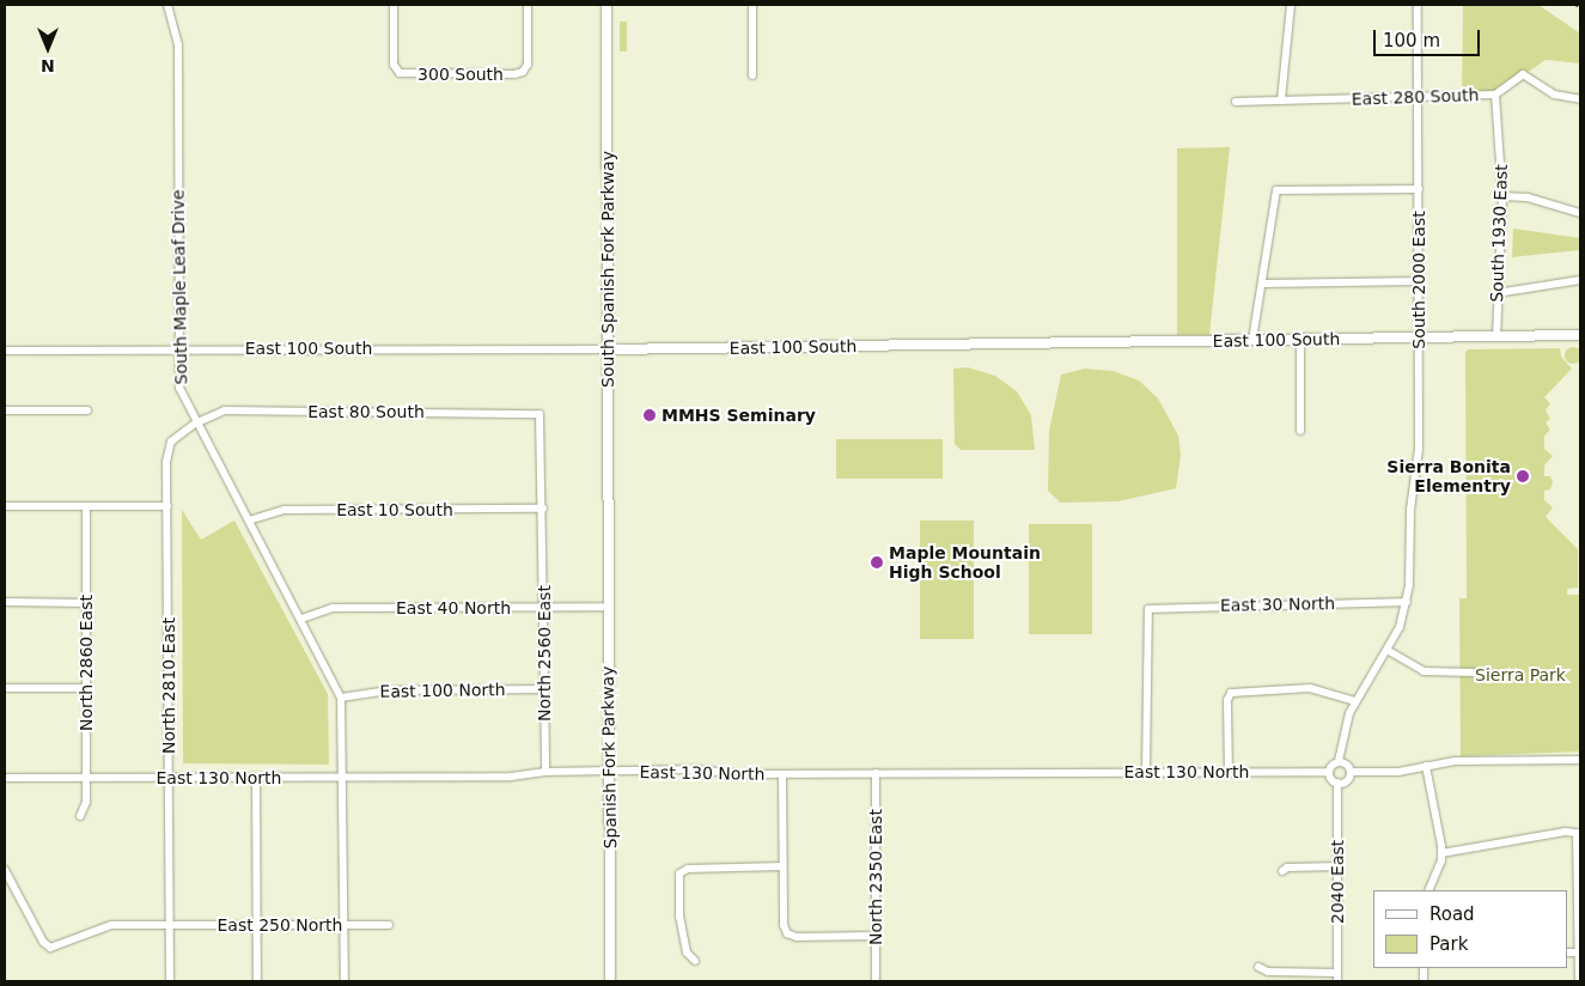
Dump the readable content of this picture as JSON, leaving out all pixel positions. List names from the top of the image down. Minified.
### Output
{"streets":{"street":["300 South","East 280 South","South 1930 East","South Spanish Fork Parkway","South 2000 East","South Maple Leaf Drive","East 100 South","East 80 South","East 10 South","East 30 North","East 40 North","North 2560 East","North 2860 East","North 2810 East","East 100 North","Spanish Fork Parkway","East 130 North","North 2350 East","2040 East","East 250 North"]},"crossings":[["East 280 South","South 1930 East"],["East 280 South","South 2000 East"],["South 1930 East","East 100 South"],["South Spanish Fork Parkway","East 100 South"],["South Spanish Fork Parkway","Spanish Fork Parkway"],["South 2000 East","East 100 South"],["South 2000 East","East 30 North"],["South 2000 East","East 130 North"],["South 2000 East","2040 East"],["South Maple Leaf Drive","East 100 South"],["South Maple Leaf Drive","East 80 South"],["South Maple Leaf Drive","East 10 South"],["South Maple Leaf Drive","East 40 North"],["South Maple Leaf Drive","East 100 North"],["East 80 South","North 2560 East"],["East 80 South","North 2810 East"],["East 10 South","North 2560 East"],["East 30 North","East 130 North"],["East 40 North","North 2560 East"],["East 40 North","Spanish Fork Parkway"],["North 2560 East","East 100 North"],["North 2560 East","East 130 North"],["North 2860 East","East 130 North"],["North 2810 East","East 130 North"],["North 2810 East","East 250 North"],["Spanish Fork Parkway","East 130 North"],["East 130 North","North 2350 East"],["East 130 North","2040 East"]],"parks":["Sierra Park"],"places":["MMHS Seminary","Sierra Bonita Elementry","Maple Mountain High School"],"legend":["Road","Park"],"scale_bar":"100 m","north":"bottom"}
